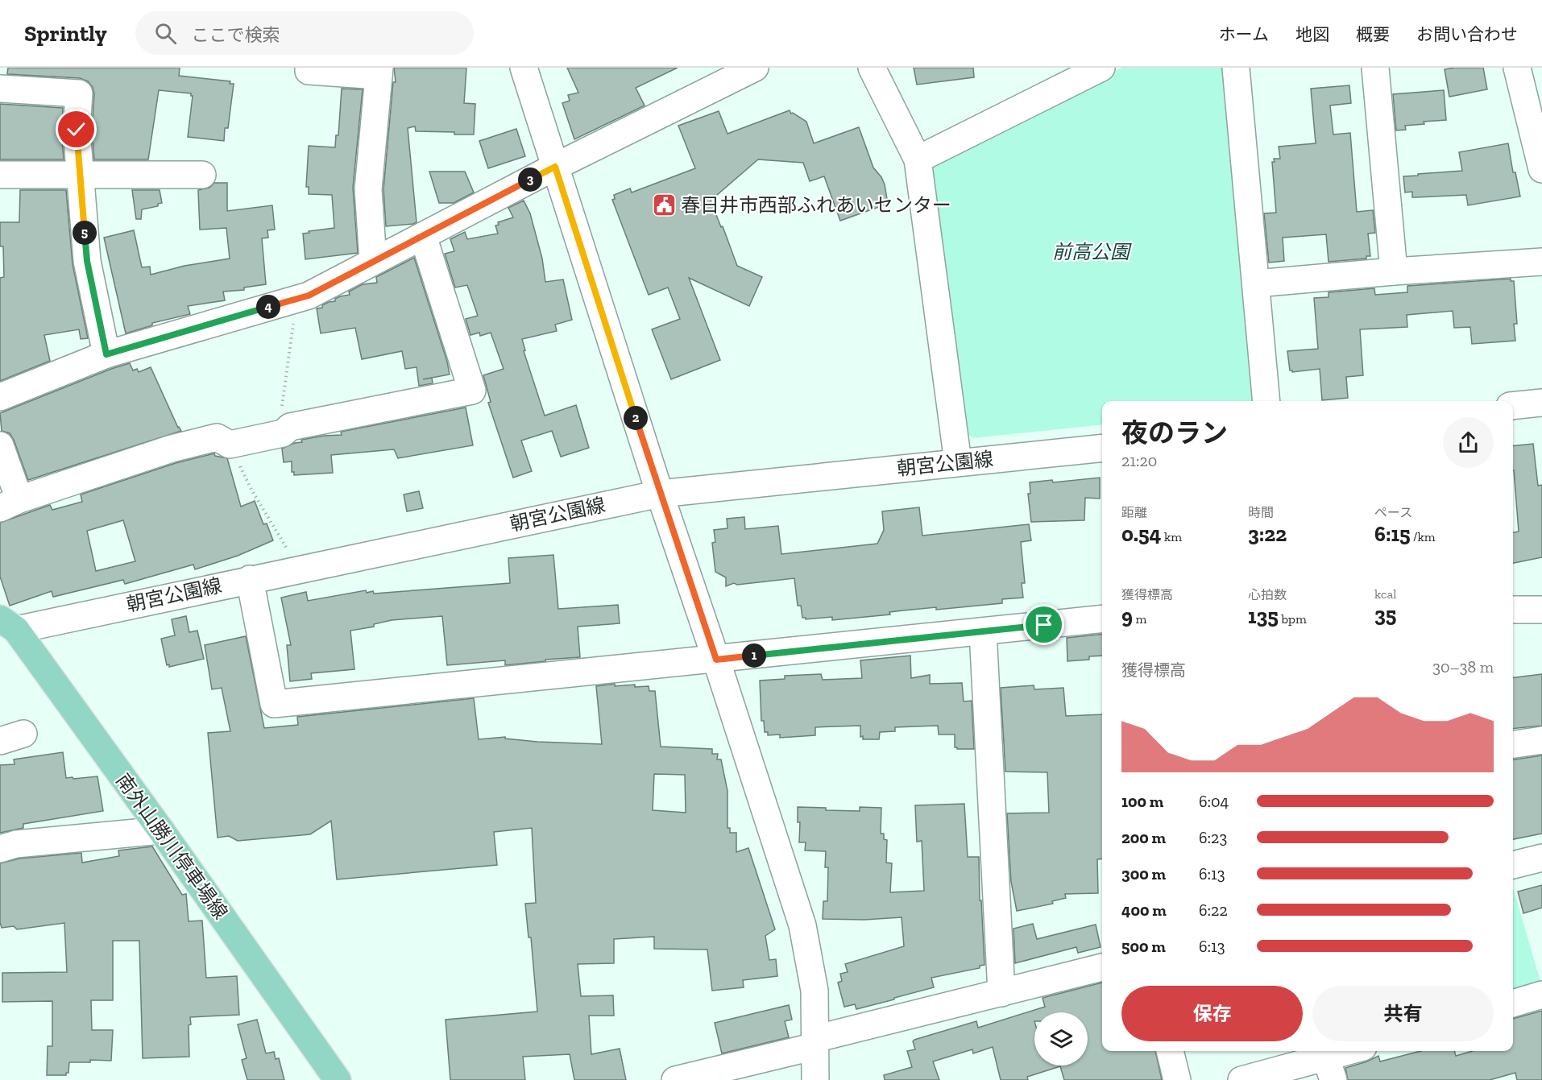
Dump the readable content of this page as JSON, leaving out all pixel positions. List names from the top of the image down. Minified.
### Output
{"streets":{"main road":["南外山勝川停車場線"],"street":["朝宮公園線"]},"crossings":[["朝宮公園線","南外山勝川停車場線"]],"parks":["前高公園"],"places":{"public building":["春日井市西部ふれあいセンター"]},"page":{"header":"Sprintly","search":"ここで検索","nav":["ホーム","地図","概要","お問い合わせ"],"pins":["3","5","4","2","1"],"heading":["夜のラン","21:20"],"stats":[["距離","0.54 km"],["時間","3:22"],["ペース","6:15 /km"],["獲得標高","9 m"],["心拍数","135 bpm"],["kcal","35"]],"chart":["獲得標高","30–38 m"],"list":[{"name":"100 m","note":"6:04"},{"name":"200 m","note":"6:23"},{"name":"300 m","note":"6:13"},{"name":"400 m","note":"6:22"},{"name":"500 m","note":"6:13"}],"buttons":["保存","共有"]}}
